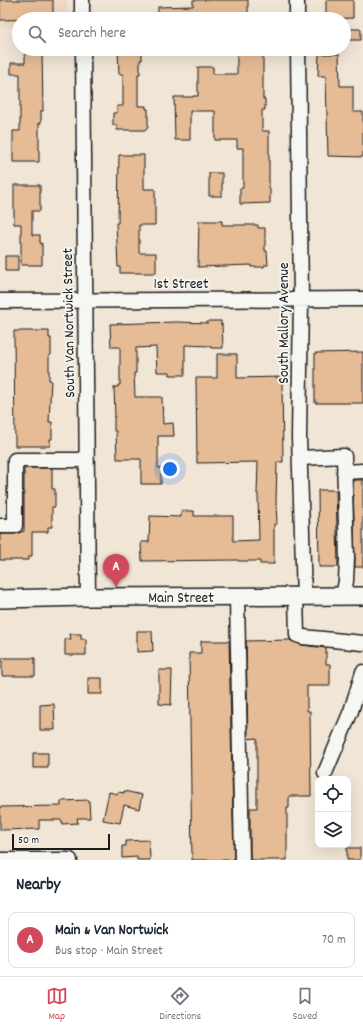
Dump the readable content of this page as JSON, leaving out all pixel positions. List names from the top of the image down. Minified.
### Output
{"streets":{"main road":["Main Street"],"street":["1st Street","South Van Nortwick Street","South Mallory Avenue"]},"crossings":[["1st Street","South Van Nortwick Street"],["1st Street","South Mallory Avenue"],["South Van Nortwick Street","Main Street"],["South Mallory Avenue","Main Street"]],"scale_bar":"50 m","page":{"search":"Search here","pins":"A","scale":"50 m","heading":"Nearby","list":[{"mark":"A","name":"Main & Van Nortwick","note":"Bus stop · Main Street","value":"70 m"}],"nav":["Map","Directions","Saved"]}}
